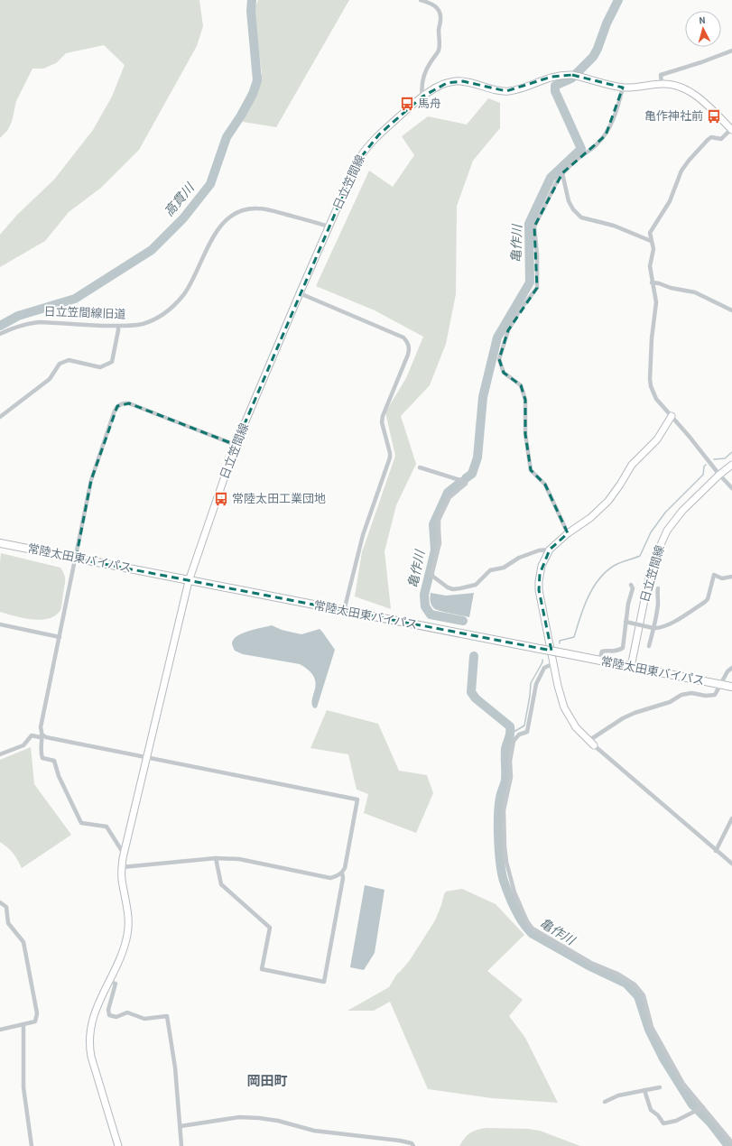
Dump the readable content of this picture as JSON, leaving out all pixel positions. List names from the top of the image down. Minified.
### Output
{"streets":{"highway":["常陸太田東バイパス"],"main road":["日立笠間線"],"street":["日立笠間線旧道"]},"crossings":[["日立笠間線","日立笠間線旧道"],["日立笠間線","常陸太田東バイパス"]],"districts":["岡田町"],"water":["高貫川","亀作川"],"places":{"bus stop":["馬舟","亀作神社前","常陸太田工業団地"]},"north":"top"}
